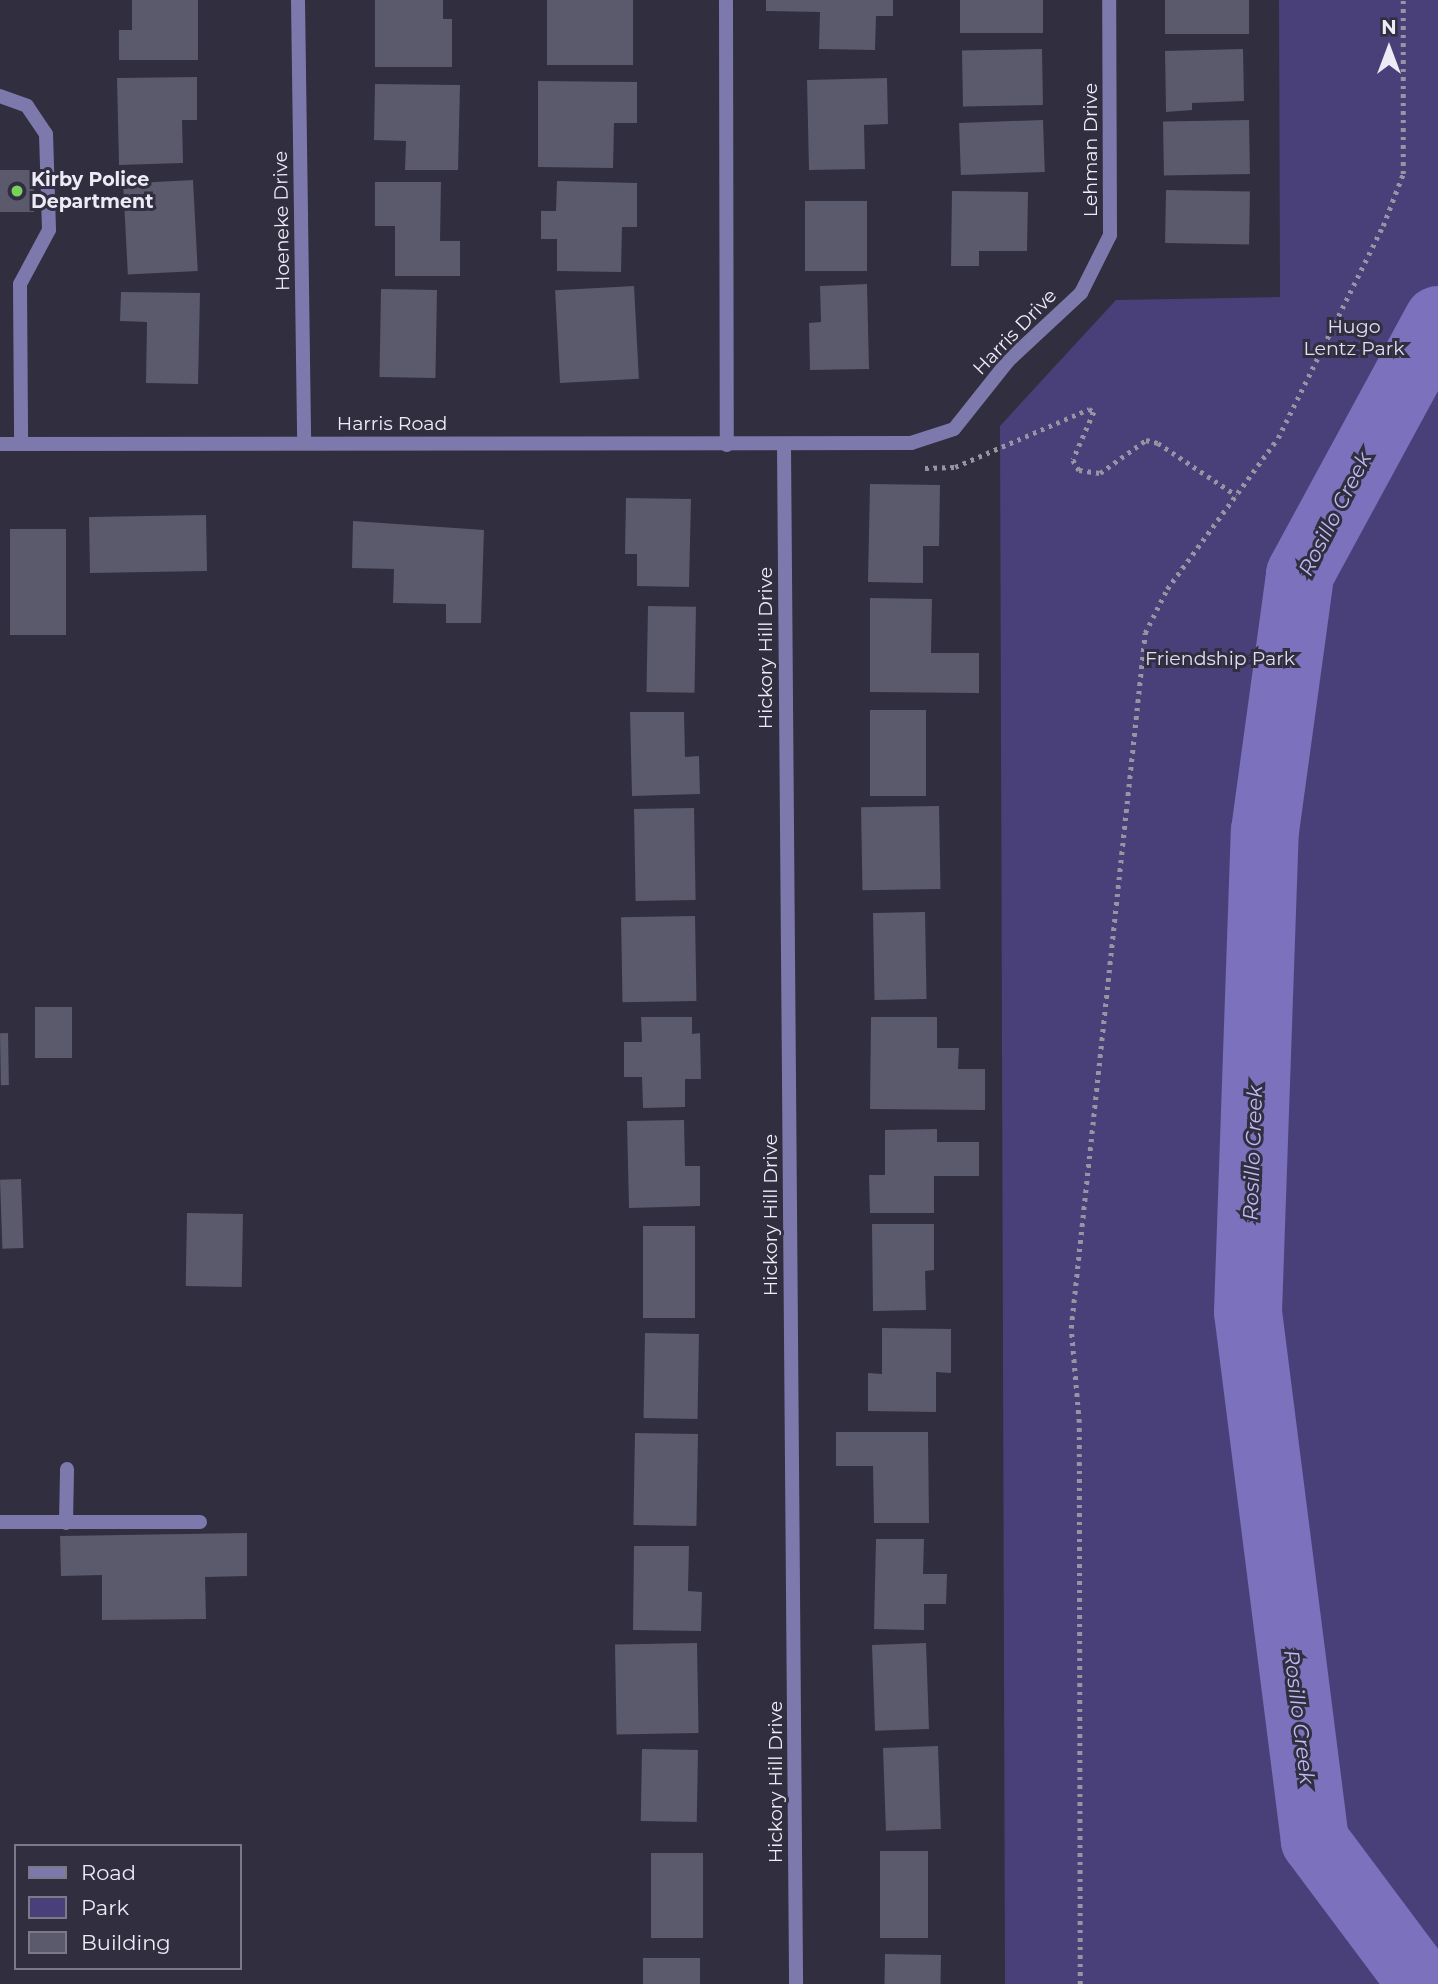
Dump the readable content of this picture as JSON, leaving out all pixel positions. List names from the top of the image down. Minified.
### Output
{"streets":{"street":["Lehman Drive","Hoeneke Drive","Harris Drive","Harris Road","Hickory Hill Drive"]},"crossings":[["Lehman Drive","Harris Drive"],["Hoeneke Drive","Harris Road"],["Harris Drive","Harris Road"],["Harris Drive","Hickory Hill Drive"],["Harris Road","Hickory Hill Drive"]],"water":["Rosillo Creek"],"parks":["Hugo Lentz Park","Friendship Park"],"places":["Kirby Police Department"],"legend":["Road","Park","Building"],"north":"top"}
